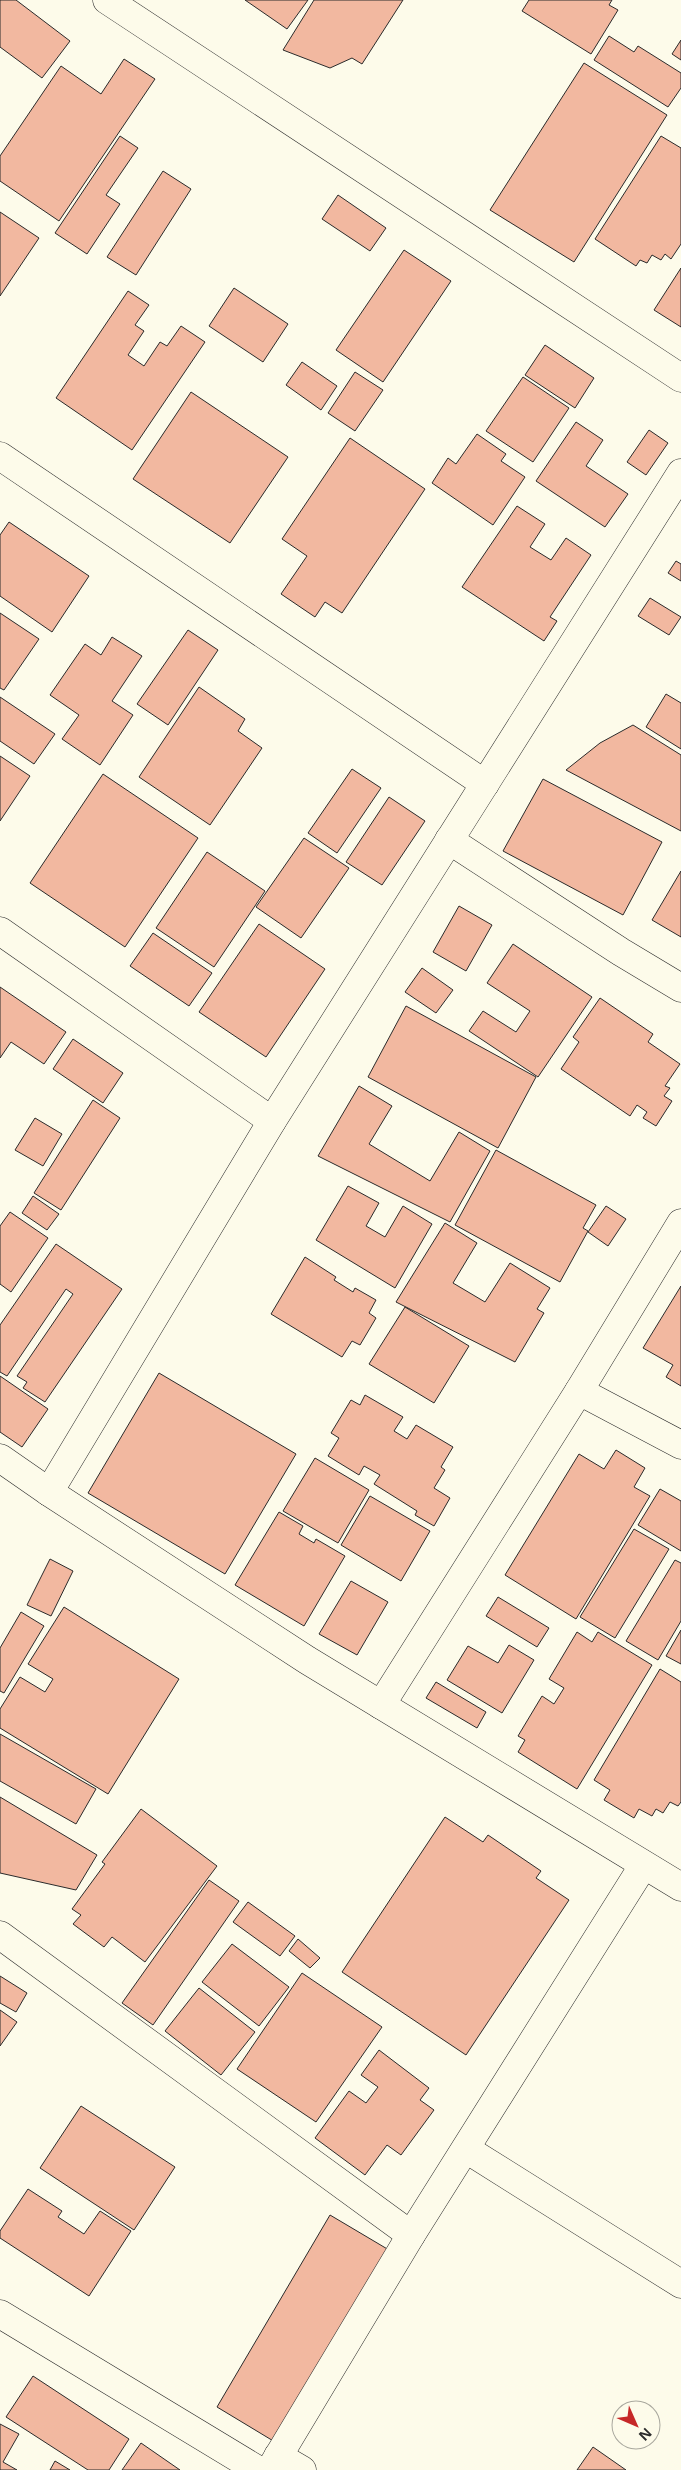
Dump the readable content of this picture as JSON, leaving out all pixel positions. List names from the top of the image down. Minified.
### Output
{"north":"bottom right"}
